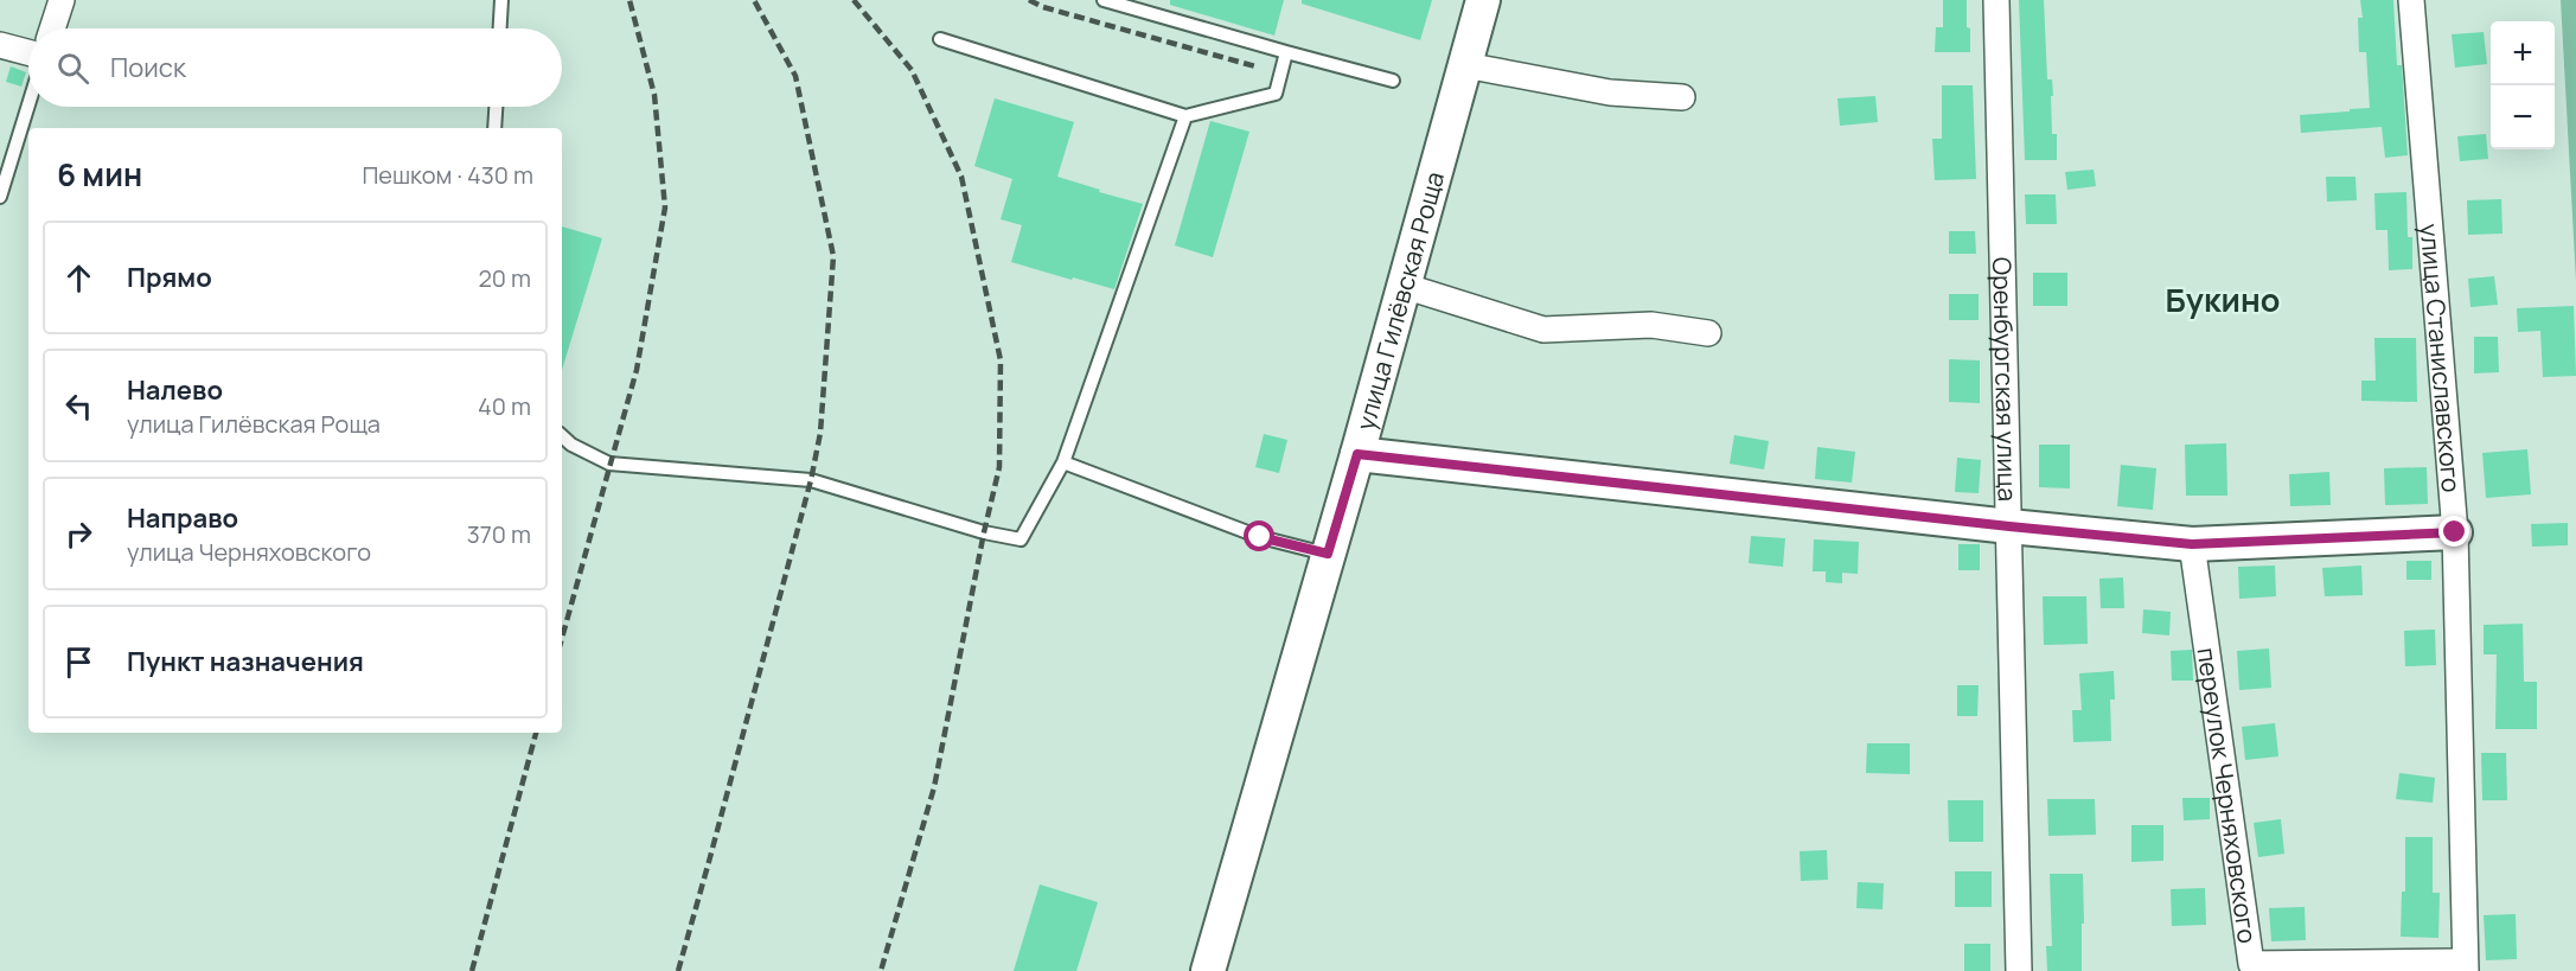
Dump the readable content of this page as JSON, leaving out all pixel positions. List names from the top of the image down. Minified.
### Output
{"streets":{"street":["улица Гилёвская Роща","улица Станиславского","Оренбургская улица","переулок Черняховского"]},"crossings":[["улица Станиславского","переулок Черняховского"]],"districts":["Букино"],"page":{"map_buttons":["+","−"],"search":"Поиск","heading":["6 мин","Пешком · 430 m"],"list":[["Прямо","20 m"],["Налево","улица Гилёвская Роща","40 m"],["Направо","улица Черняховского","370 m"],"Пункт назначения"]}}
